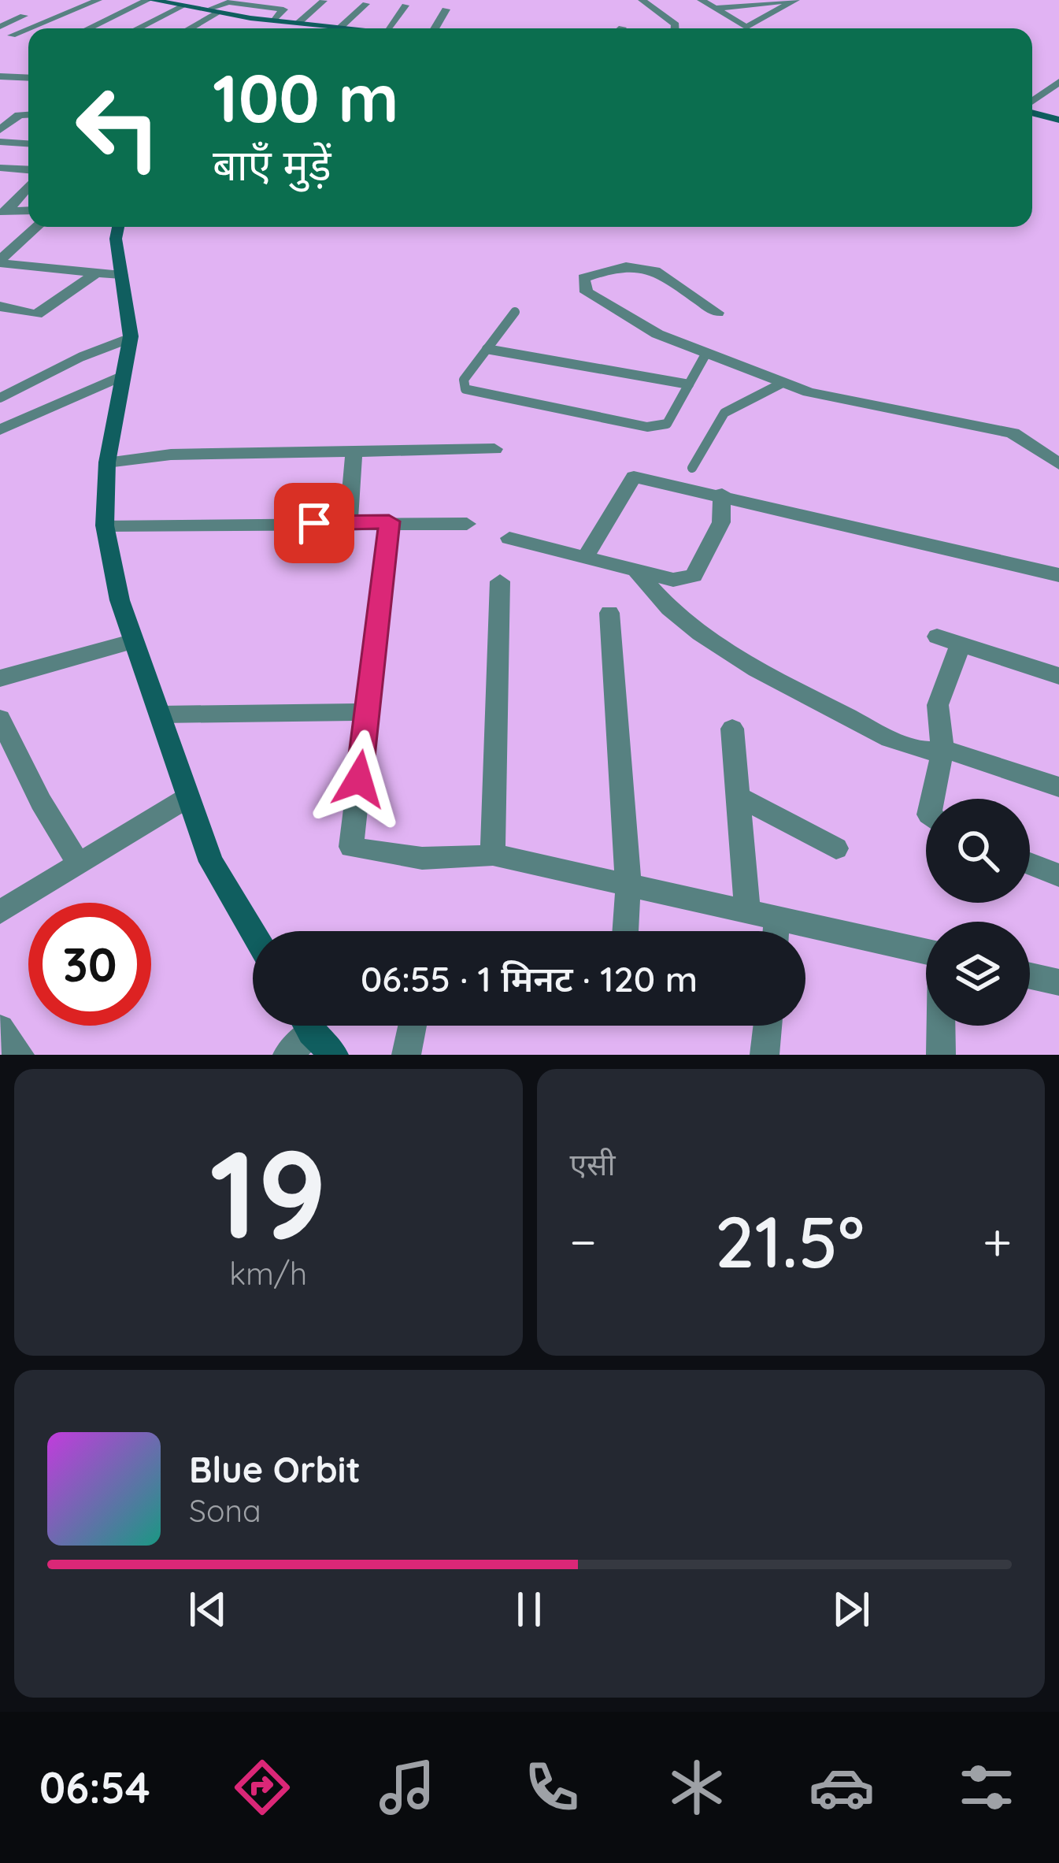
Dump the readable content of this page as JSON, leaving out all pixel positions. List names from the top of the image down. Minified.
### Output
{"page":{"turn":["100 m","बाएँ मुड़ें"],"limit":"30","trip":"06:55 · 1 मिनट · 120 m","tile":[["19","km/h"],"एसी"],"heat":["−","21.5°","+"],"song":["Blue Orbit","Sona"],"tabs":"06:54"}}
